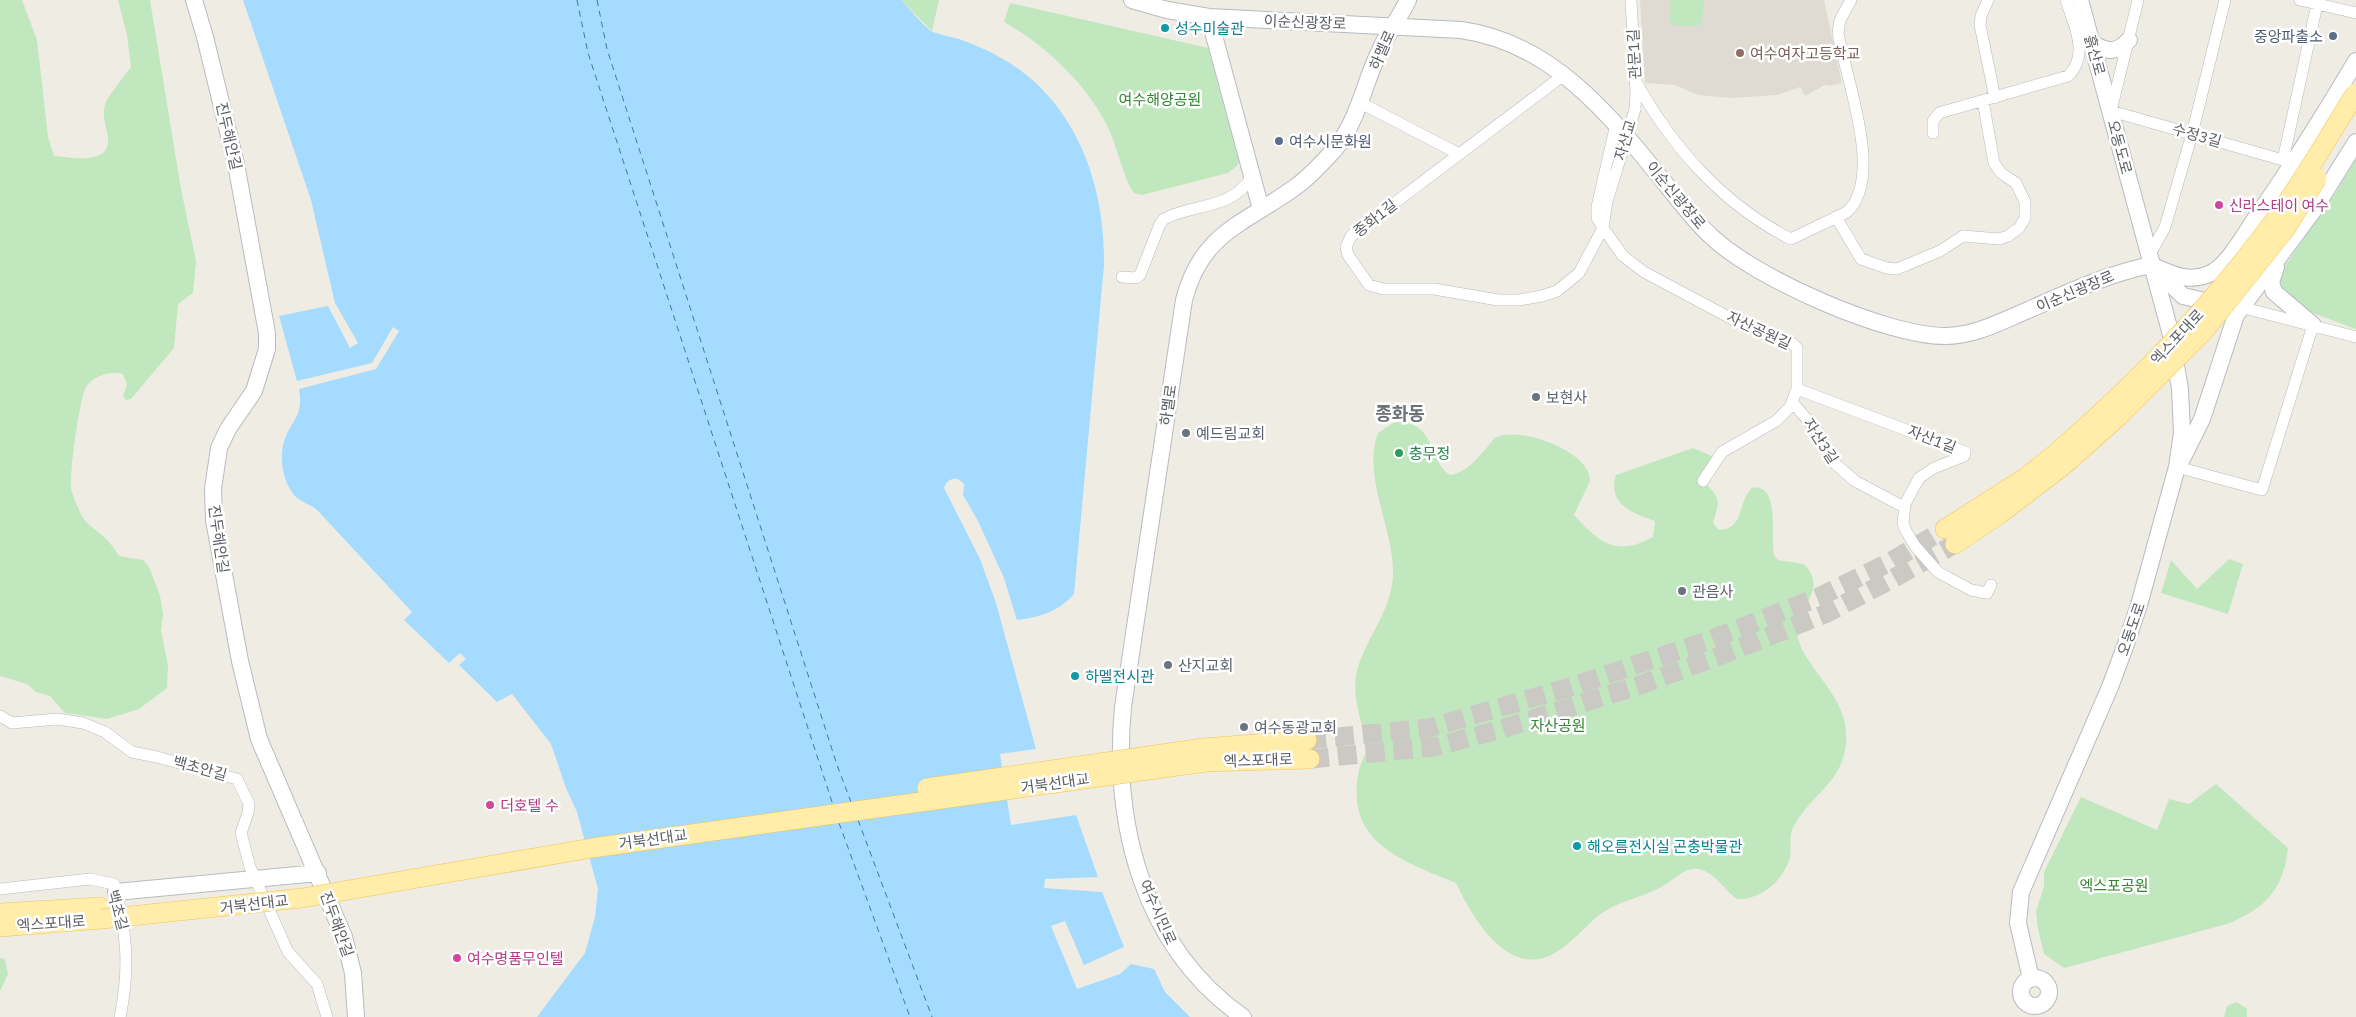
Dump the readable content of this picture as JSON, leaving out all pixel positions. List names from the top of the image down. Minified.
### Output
{"streets":{"main road":["엑스포대로","거북선대교"],"street":["이순신광장로","하멜로","관문1길","흙산로","수정3길","진두해안길","자산교","오동도로","종화1길","자산공원길","자산1길","자산3길","백초안길","백초길","여수시민로"]},"crossings":[["이순신광장로","하멜로"],["이순신광장로","오동도로"],["이순신광장로","종화1길"],["이순신광장로","자산공원길"],["하멜로","여수시민로"],["관문1길","자산교"],["흙산로","수정3길"],["흙산로","오동도로"],["수정3길","오동도로"],["자산교","종화1길"],["자산교","자산공원길"],["종화1길","자산공원길"],["자산공원길","자산1길"],["자산공원길","자산3길"],["엑스포대로","거북선대교"],["자산1길","자산3길"]],"districts":["종화동"],"parks":["여수해양공원","자산공원","엑스포공원"],"places":["성수미술관","중앙파출소","여수여자고등학교","여수시문화원","신라스테이 여수","보현사","예드림교회","충무정","관음사","산지교회","하멜전시관","여수동광교회","더호텔 수","해오름전시실 곤충박물관","여수명품무인텔"]}
